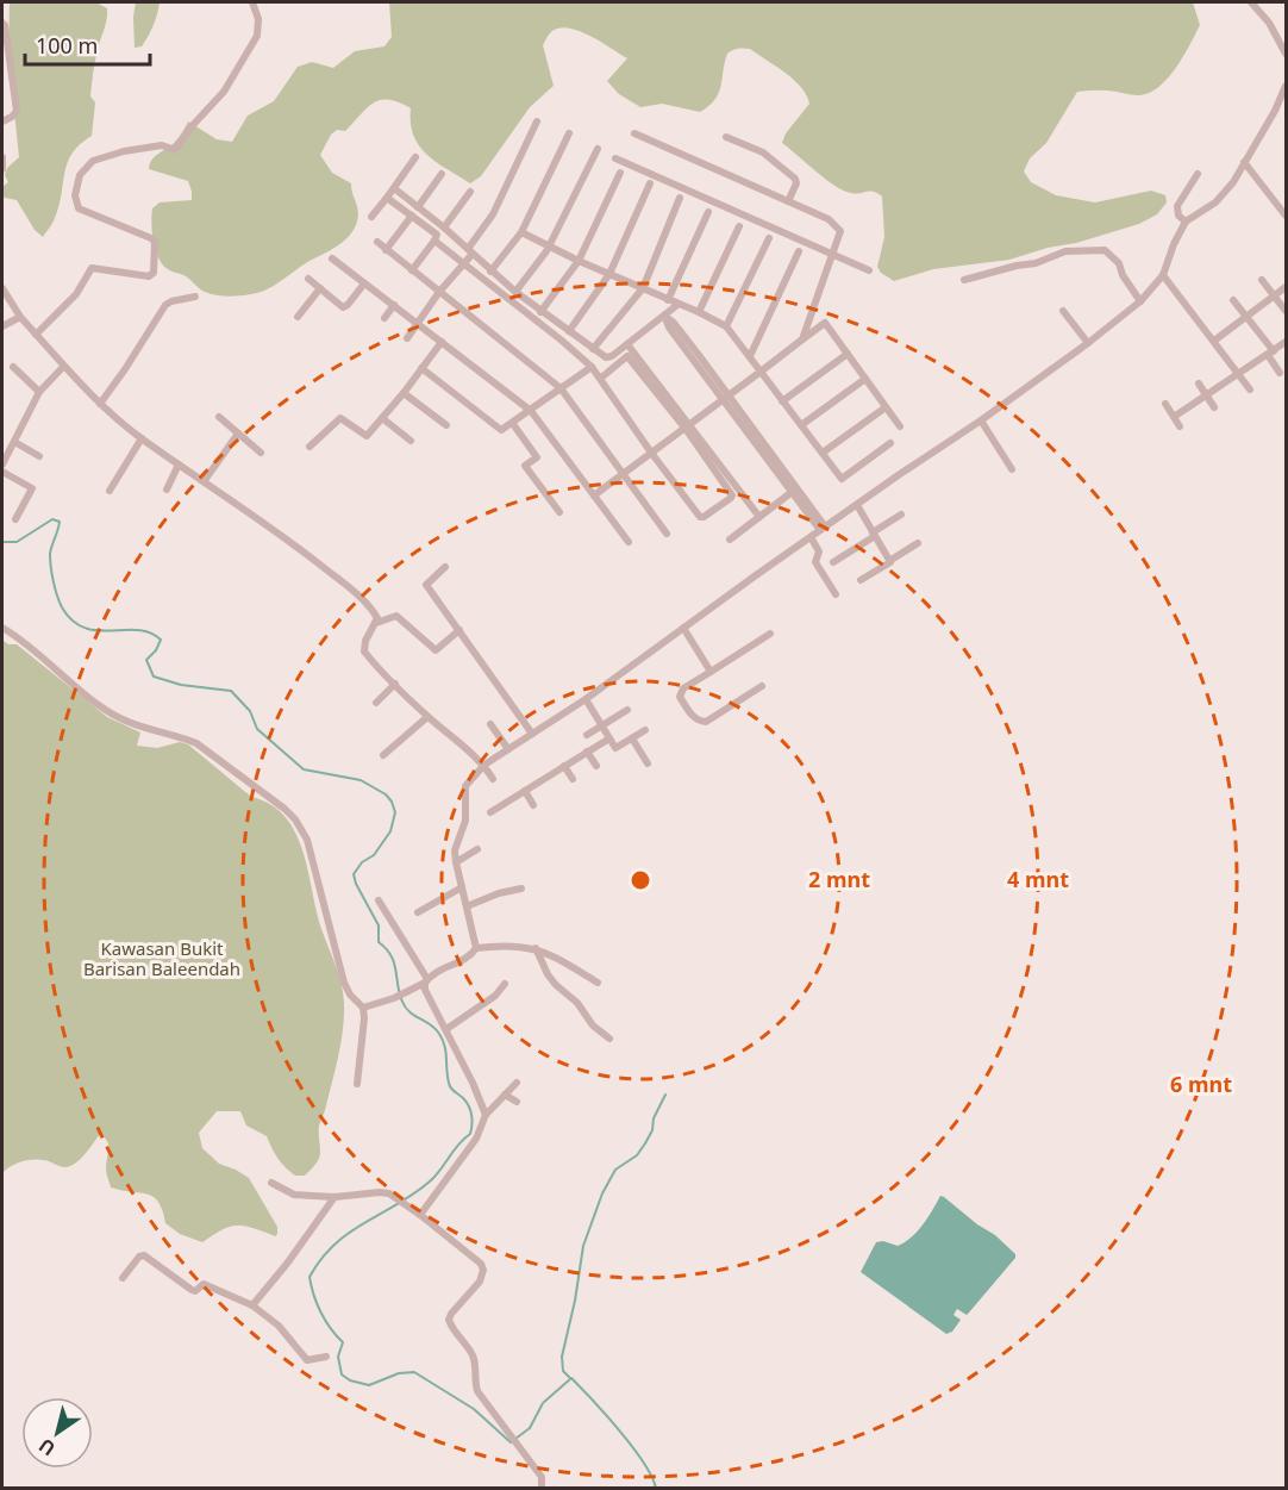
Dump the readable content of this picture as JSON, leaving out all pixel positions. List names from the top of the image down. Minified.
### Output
{"parks":["Kawasan Bukit Barisan Baleendah"],"scale_bar":"100 m","north":"bottom left","rings":["2 mnt","4 mnt","6 mnt"]}
